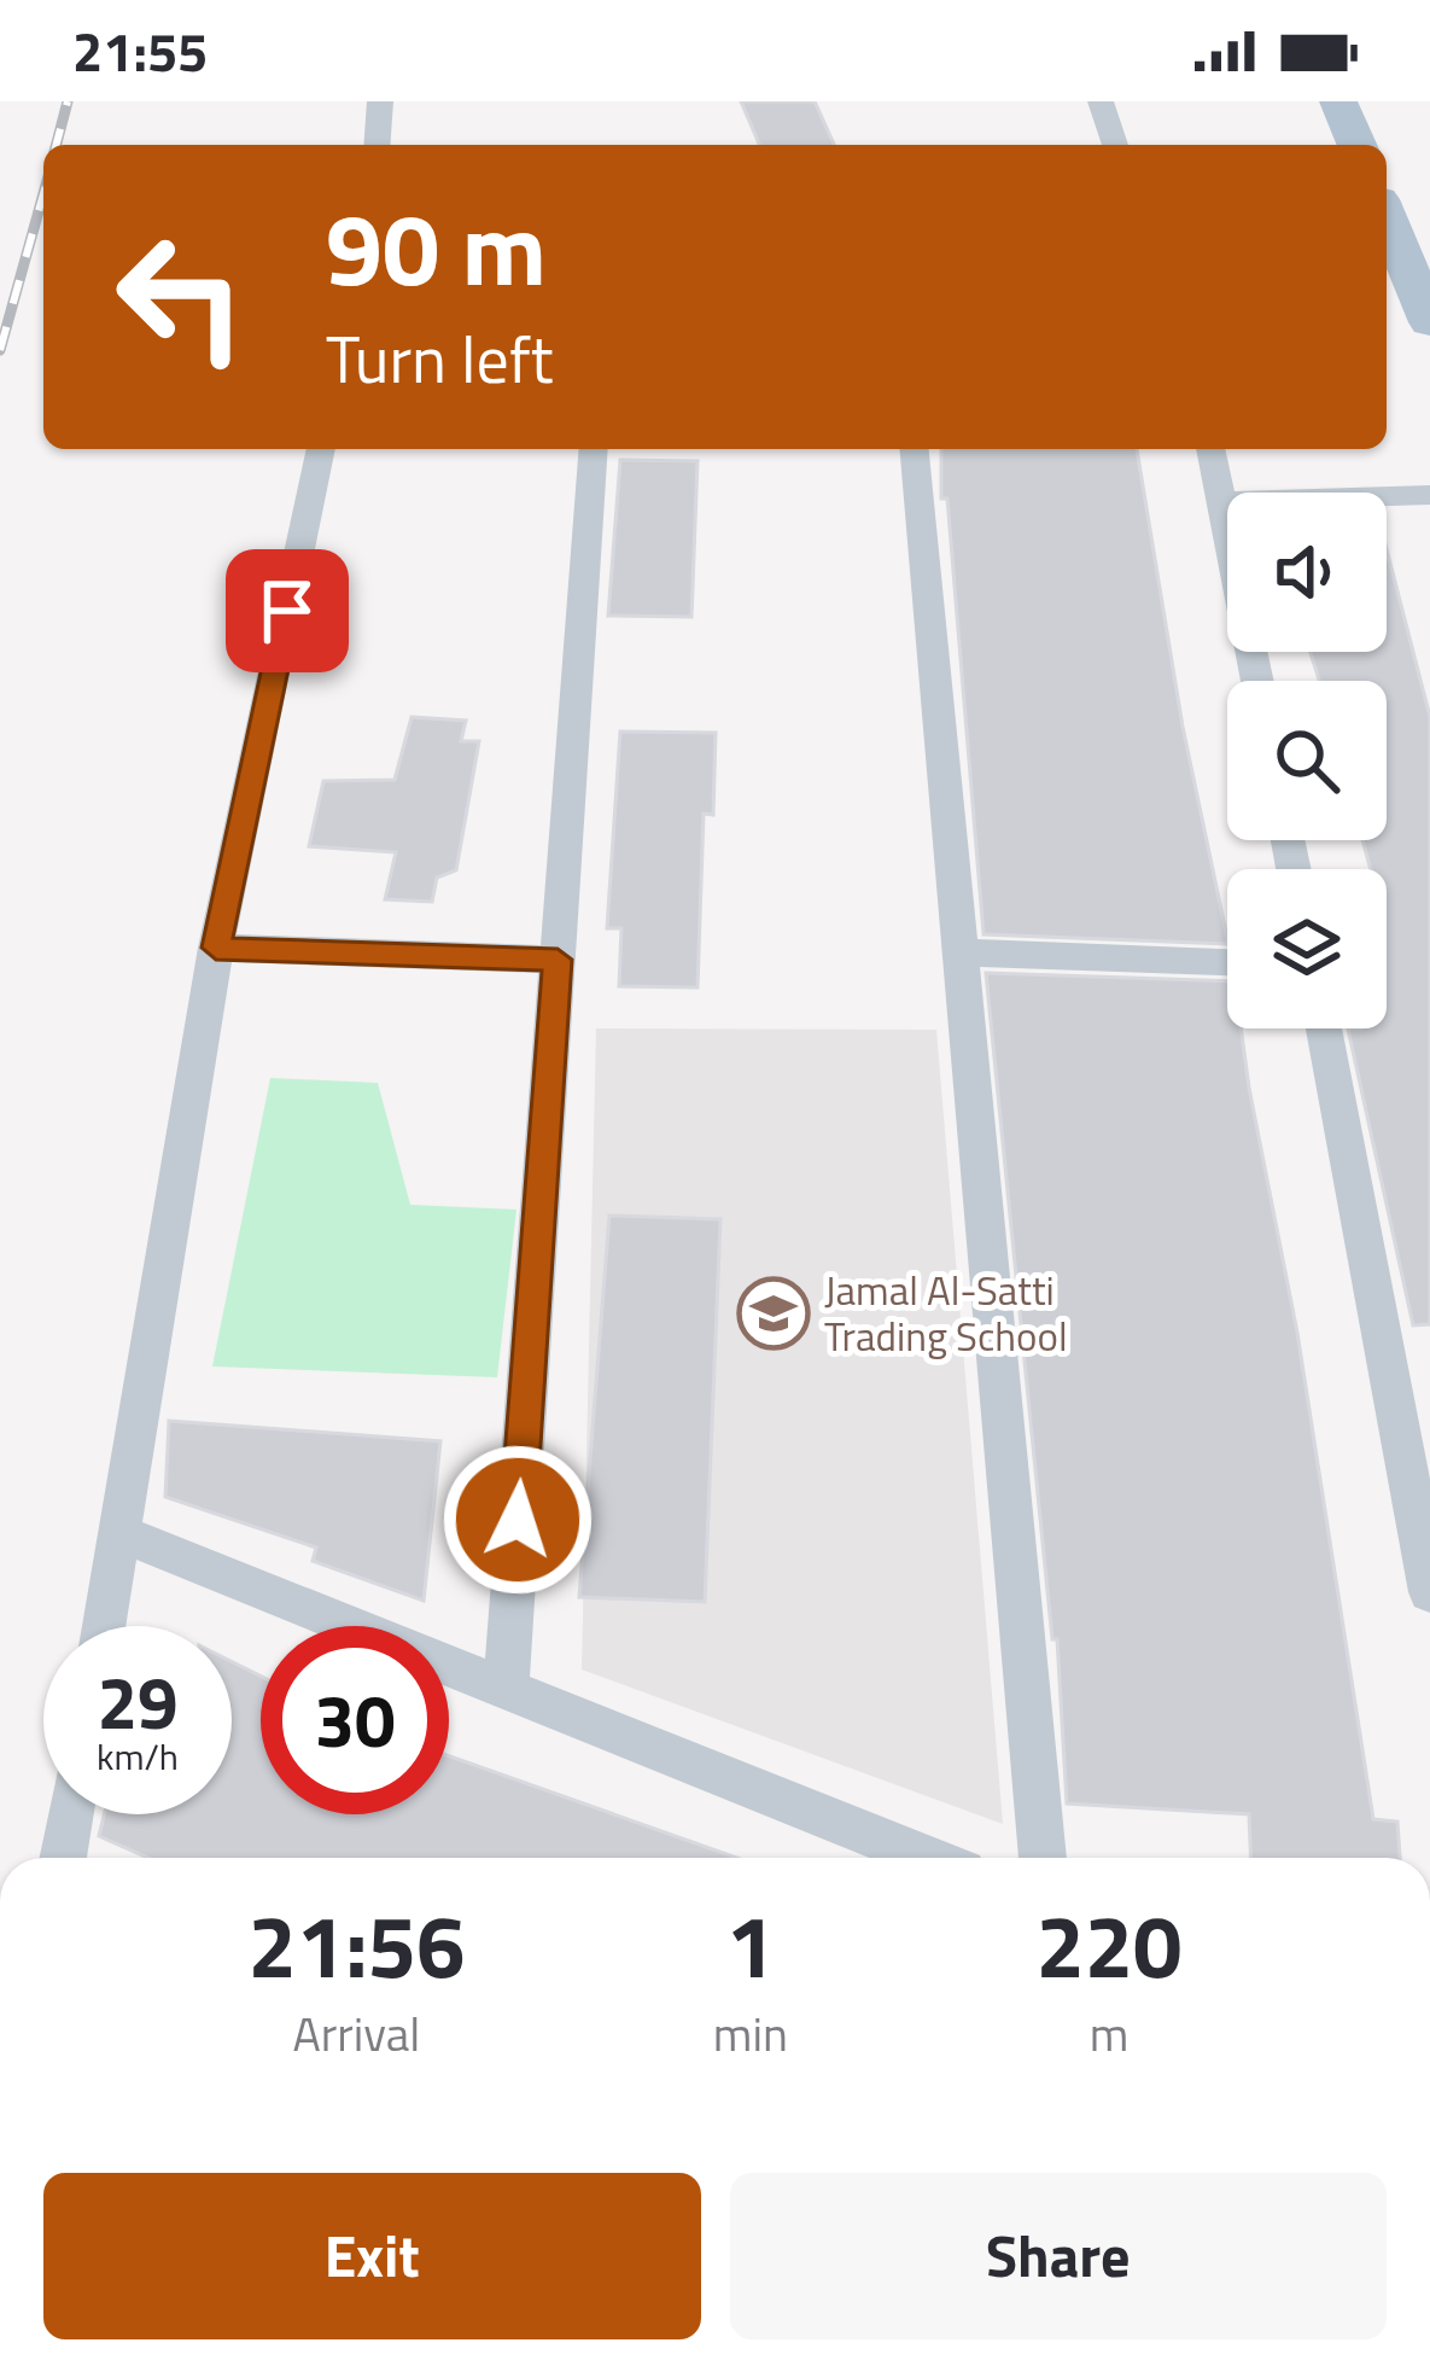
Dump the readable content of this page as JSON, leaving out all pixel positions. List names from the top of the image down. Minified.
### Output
{"places":{"school or university":["Jamal Al-Satti Trading School"]},"page":{"status":"21:55","turn":["90 m","Turn left"],"speed":"29 km/h","limit":"30","eta":["21:56","Arrival","1","min","220","m"],"buttons":["Exit","Share"]}}
